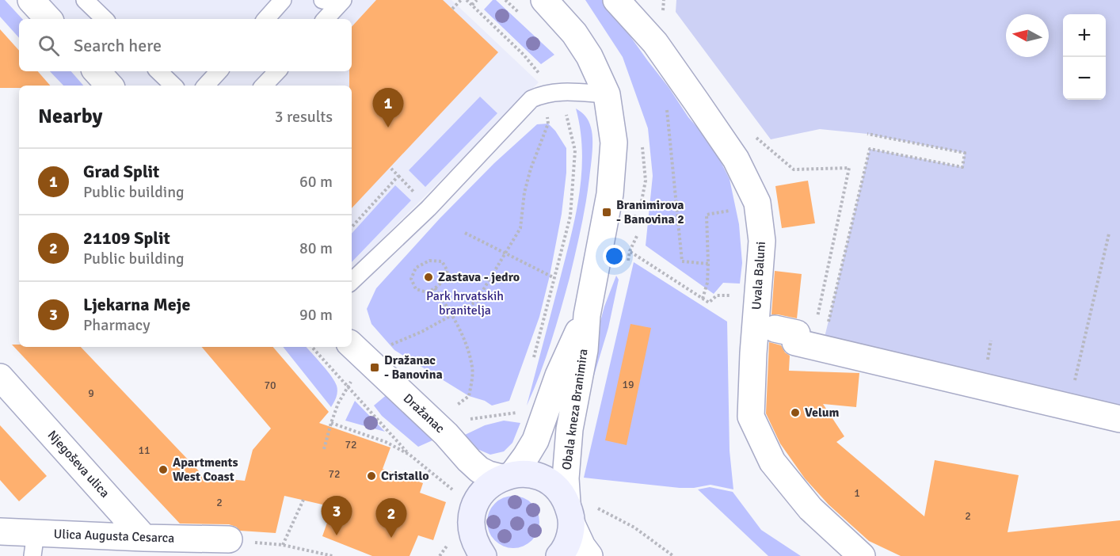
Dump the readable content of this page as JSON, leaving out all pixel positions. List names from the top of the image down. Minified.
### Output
{"streets":{"street":["Uvala Baluni","Obala kneza Branimira","Dražanac","Njegoševa ulica","Ulica Augusta Cesarca"]},"crossings":[["Obala kneza Branimira","Dražanac"],["Njegoševa ulica","Ulica Augusta Cesarca"]],"parks":["Park hrvatskih branitelja"],"places":{"transit":["Branimirova - Banovina 2","Dražanac - Banovina"],"other":["Zastava - jedro","Velum","Apartments West Coast","Cristallo"]},"house_numbers":["19","70","9","72","11","72","1","2","2"],"north":"left","page":{"map_buttons":["+","−"],"search":"Search here","heading":["Nearby","3 results"],"pins":["1","3","2"],"list":[{"mark":"1","name":"Grad Split","note":"Public building","value":"60 m"},{"mark":"2","name":"21109 Split","note":"Public building","value":"80 m"},{"mark":"3","name":"Ljekarna Meje","note":"Pharmacy","value":"90 m"}]}}
